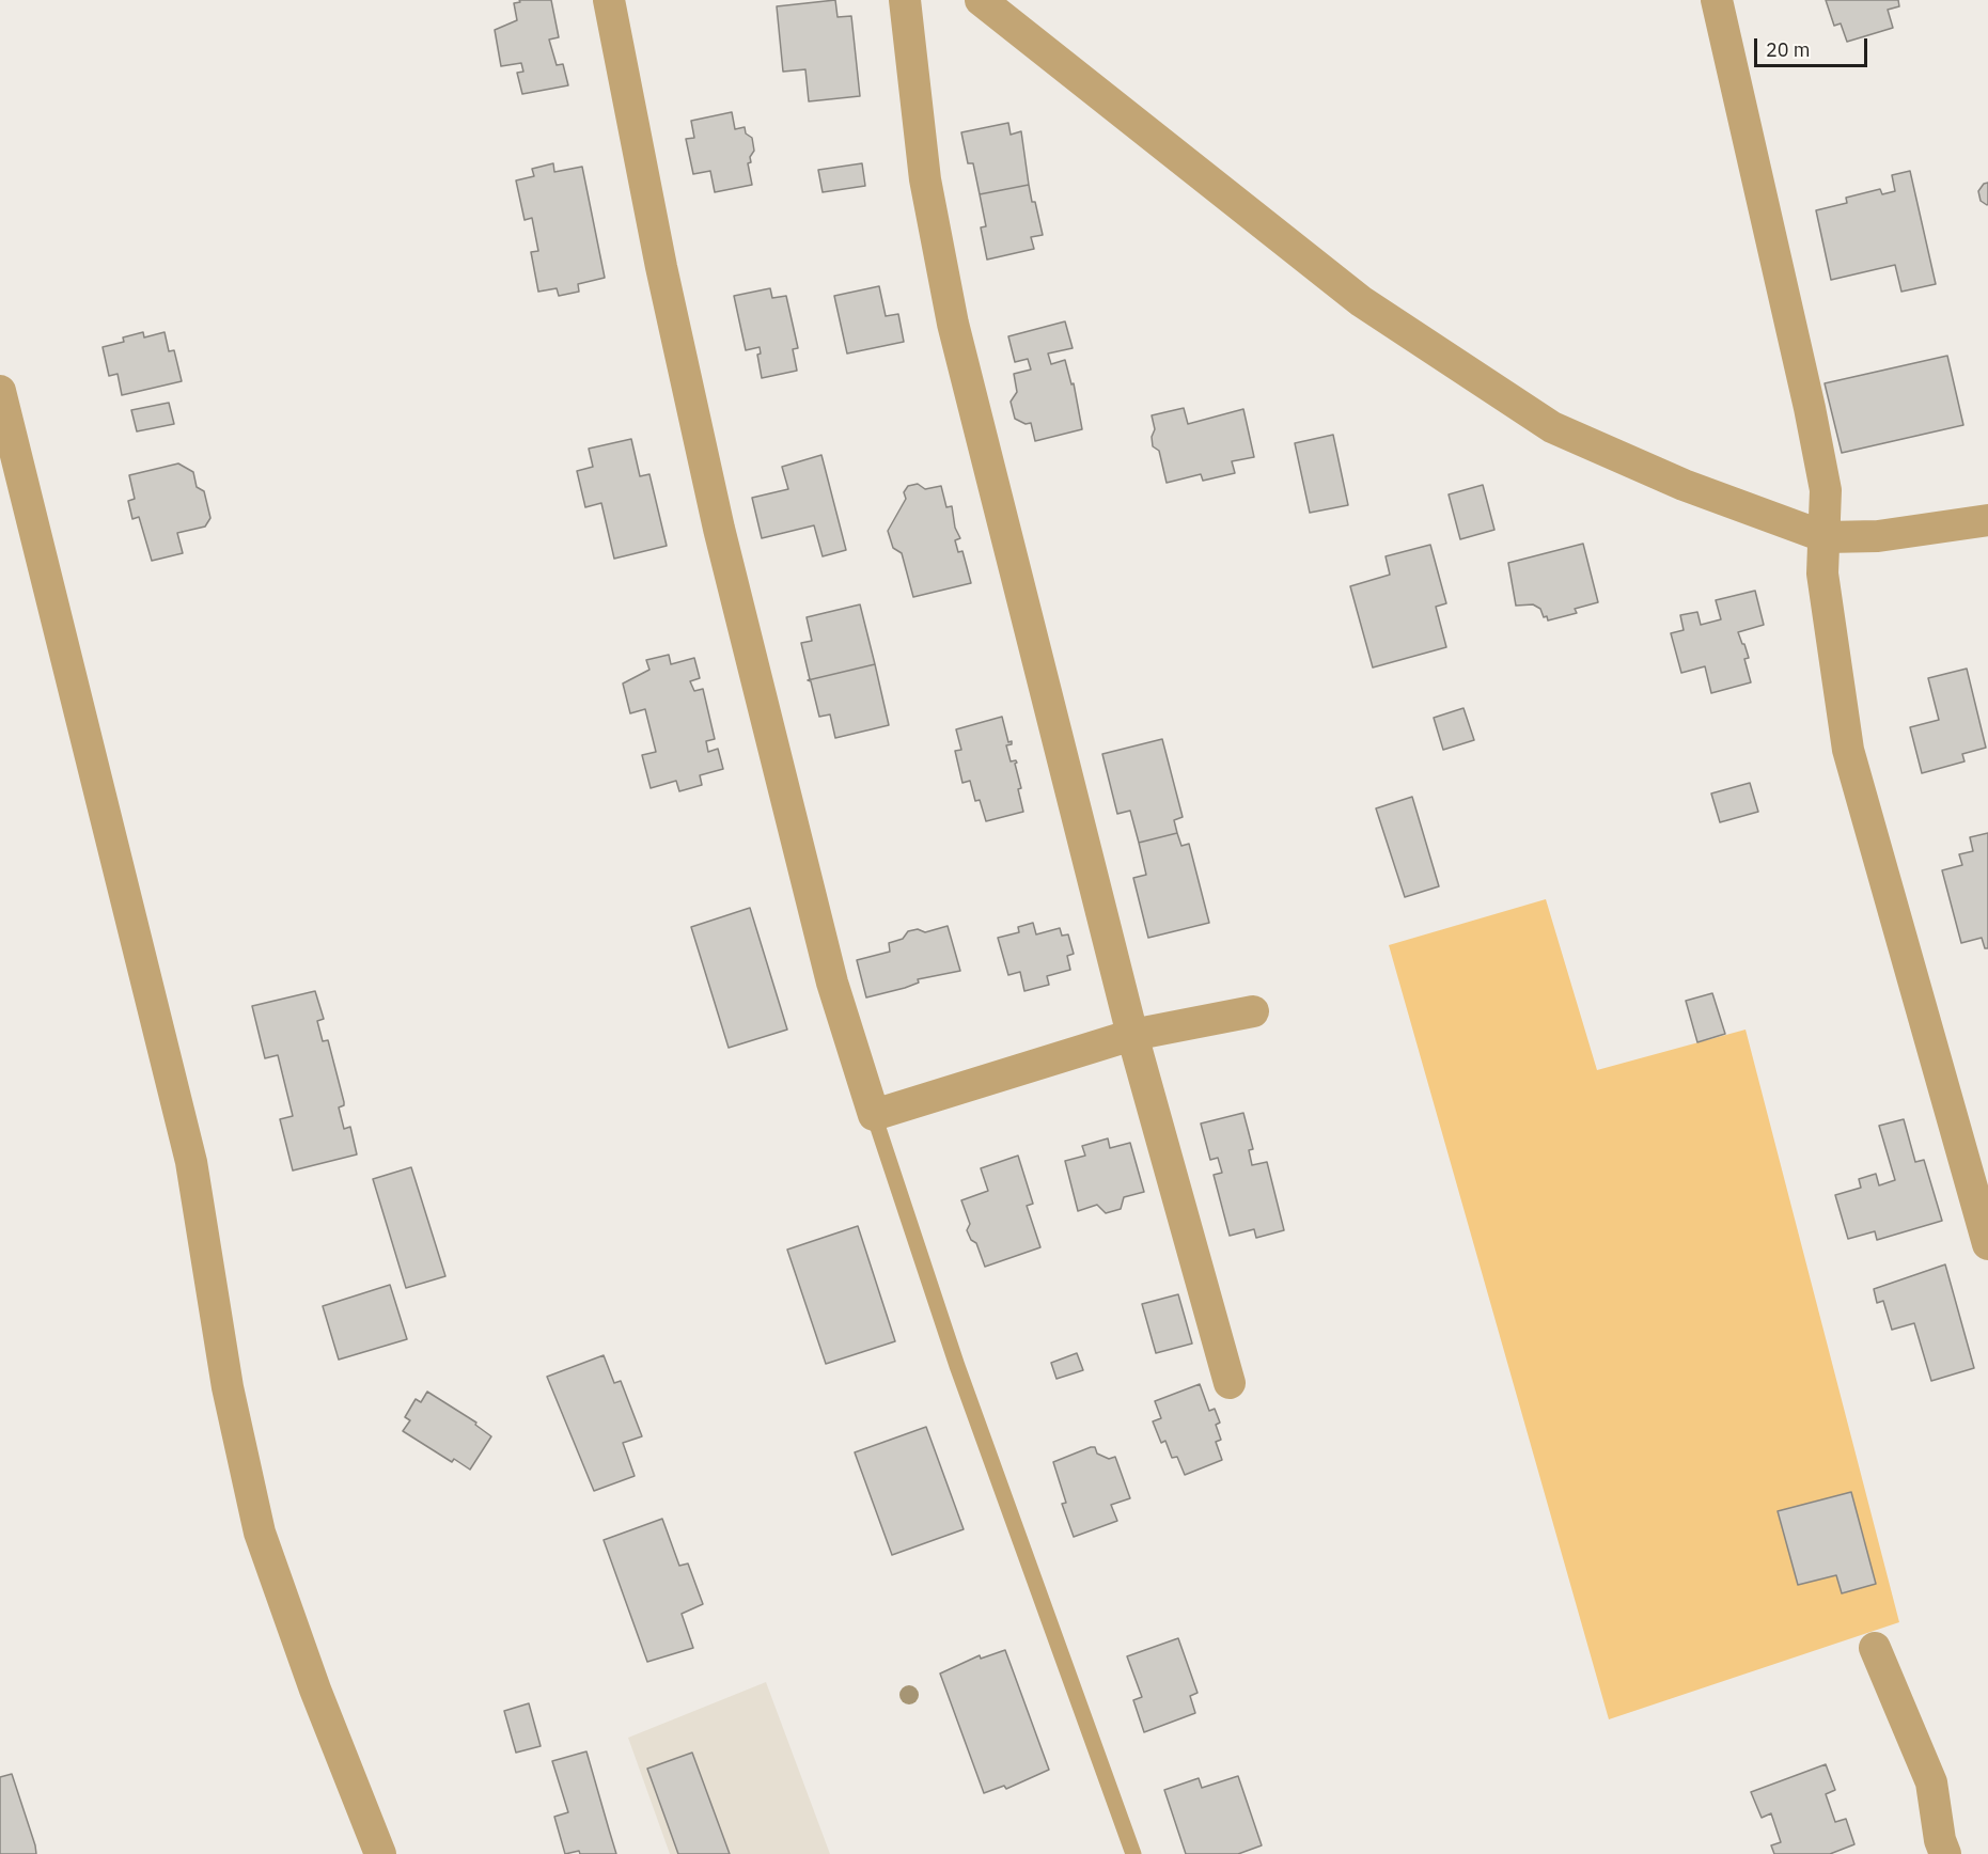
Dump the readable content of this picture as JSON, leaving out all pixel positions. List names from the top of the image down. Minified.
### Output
{"scale_bar":"20 m"}
